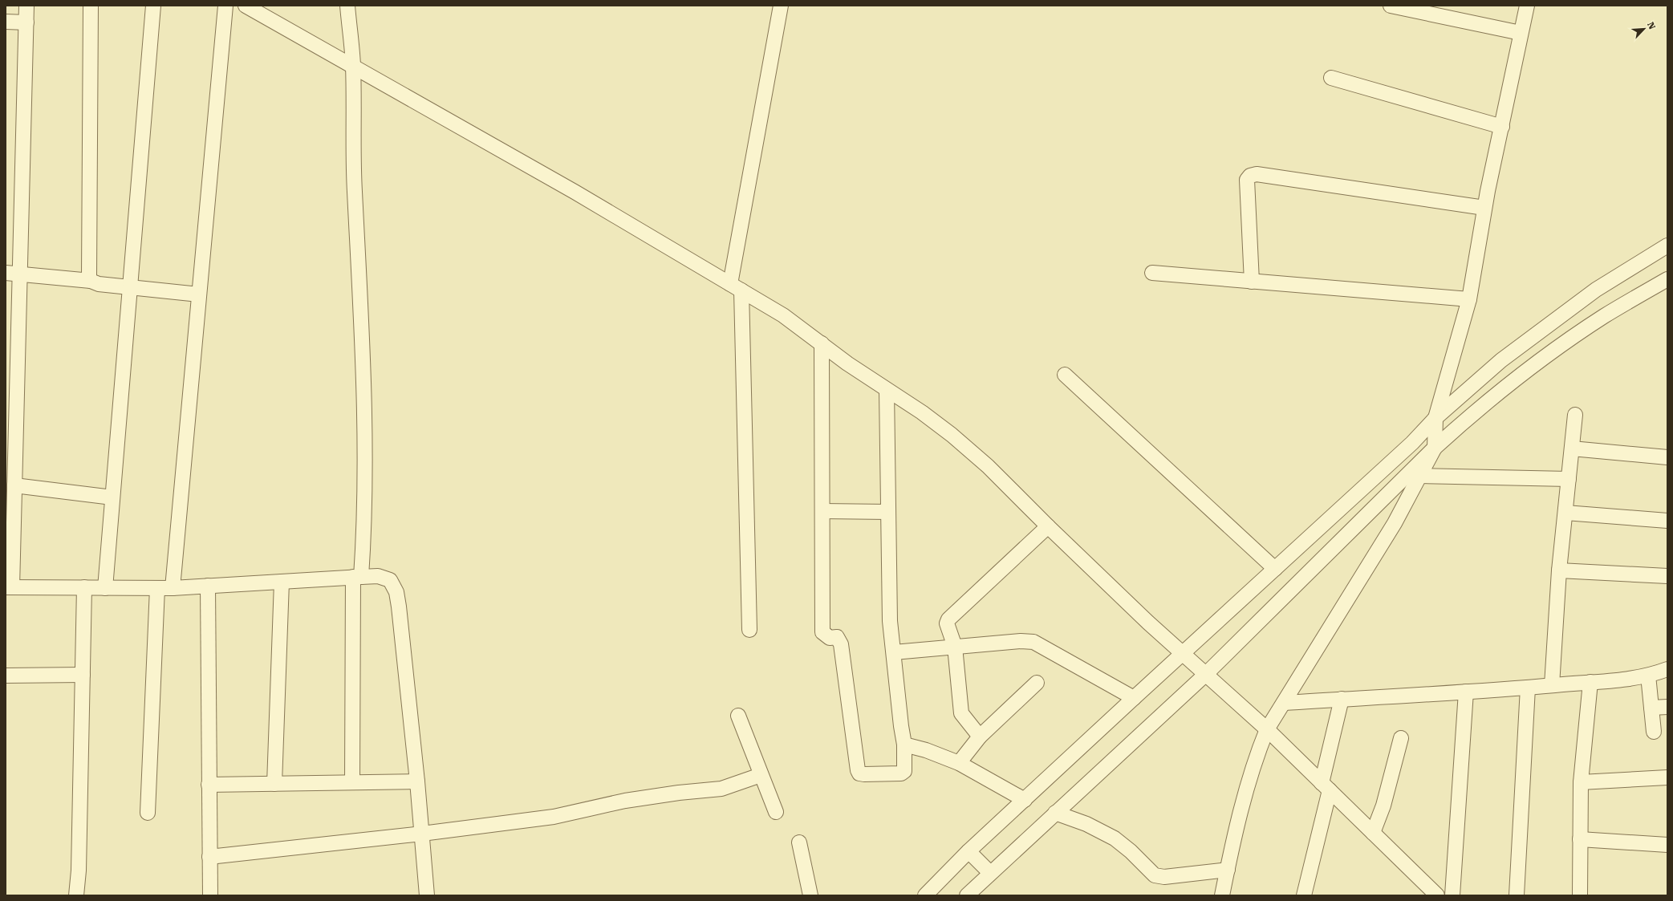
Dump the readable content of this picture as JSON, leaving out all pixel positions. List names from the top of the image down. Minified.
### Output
{"north":"top right"}
